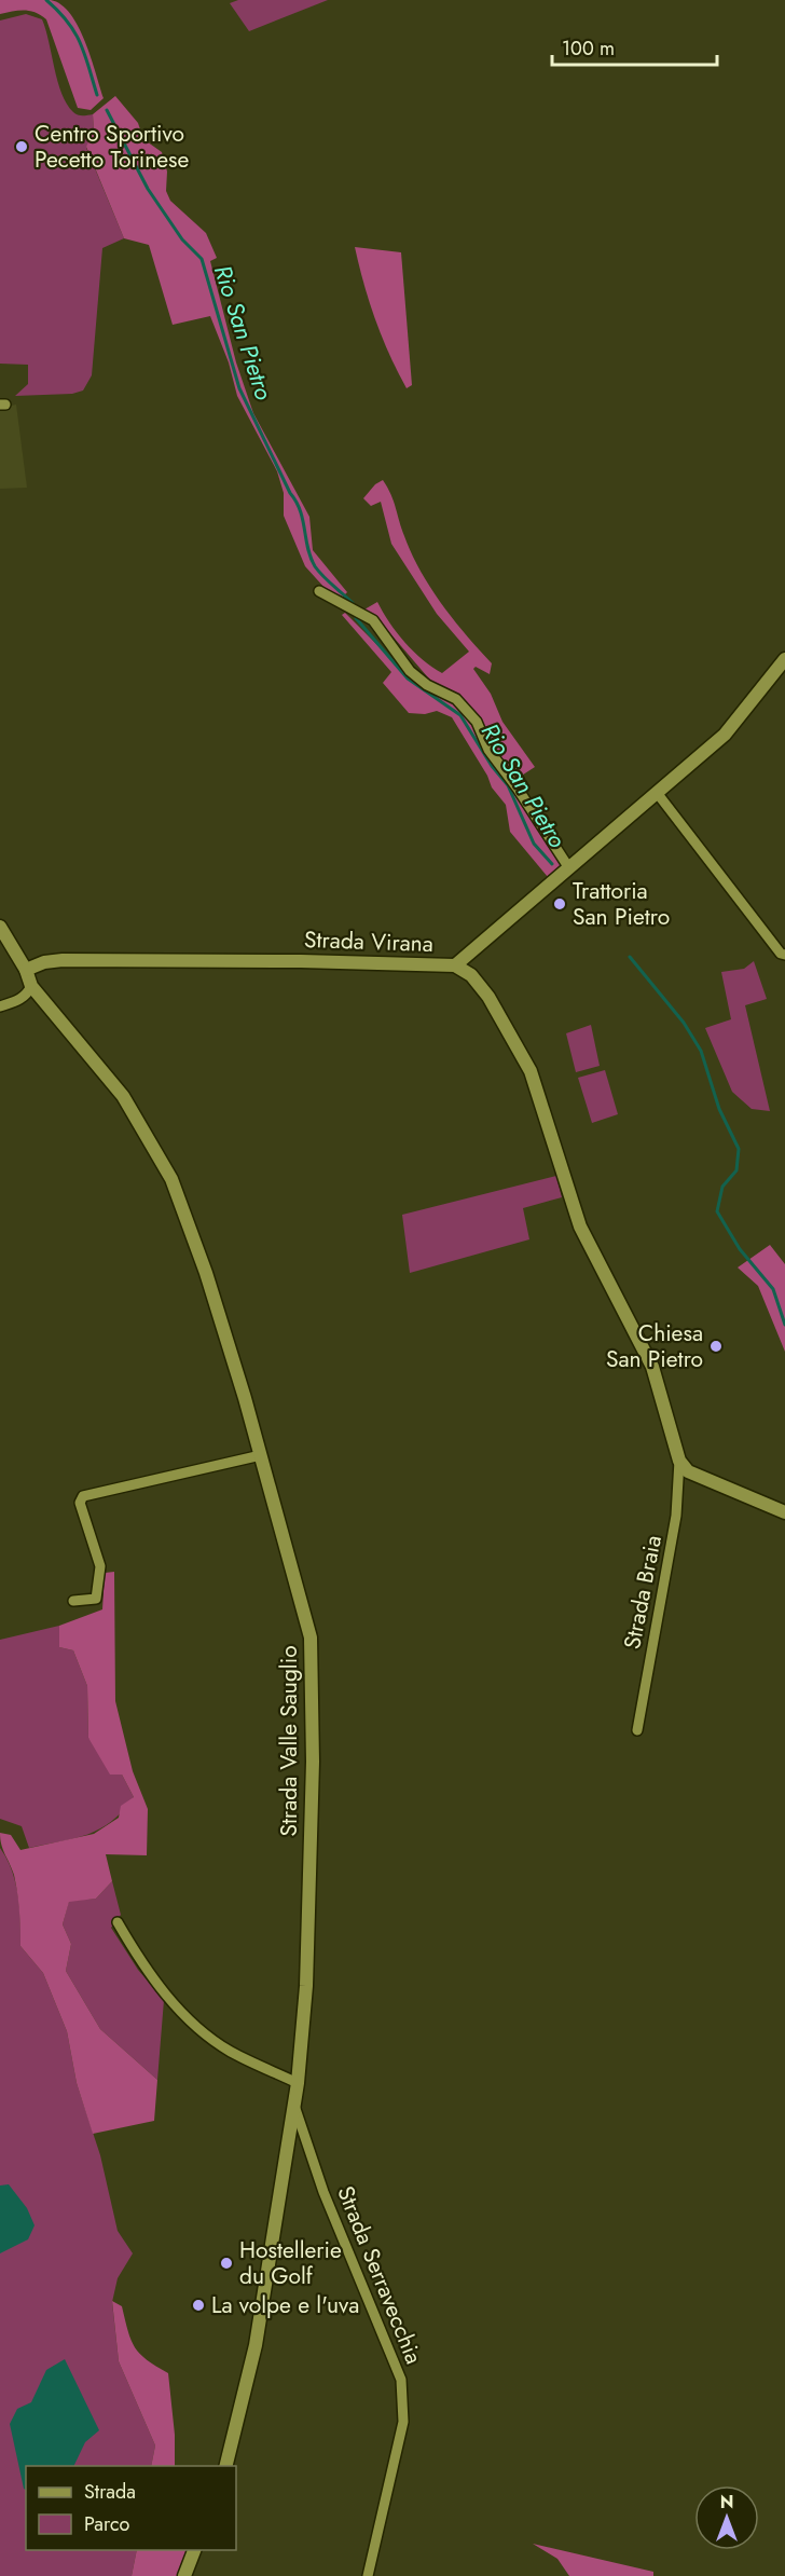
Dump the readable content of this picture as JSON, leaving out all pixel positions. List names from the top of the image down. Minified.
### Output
{"streets":{"street":["Strada Virana","Strada Braia","Strada Valle Sauglio","Strada Serravecchia"]},"crossings":[["Strada Virana","Strada Valle Sauglio"],["Strada Valle Sauglio","Strada Serravecchia"]],"water":["Rio San Pietro"],"places":["Centro Sportivo Pecetto Torinese","Trattoria San Pietro","Chiesa San Pietro","Hostellerie du Golf","La volpe e l'uva"],"legend":["Strada","Parco"],"scale_bar":"100 m","north":"top"}
